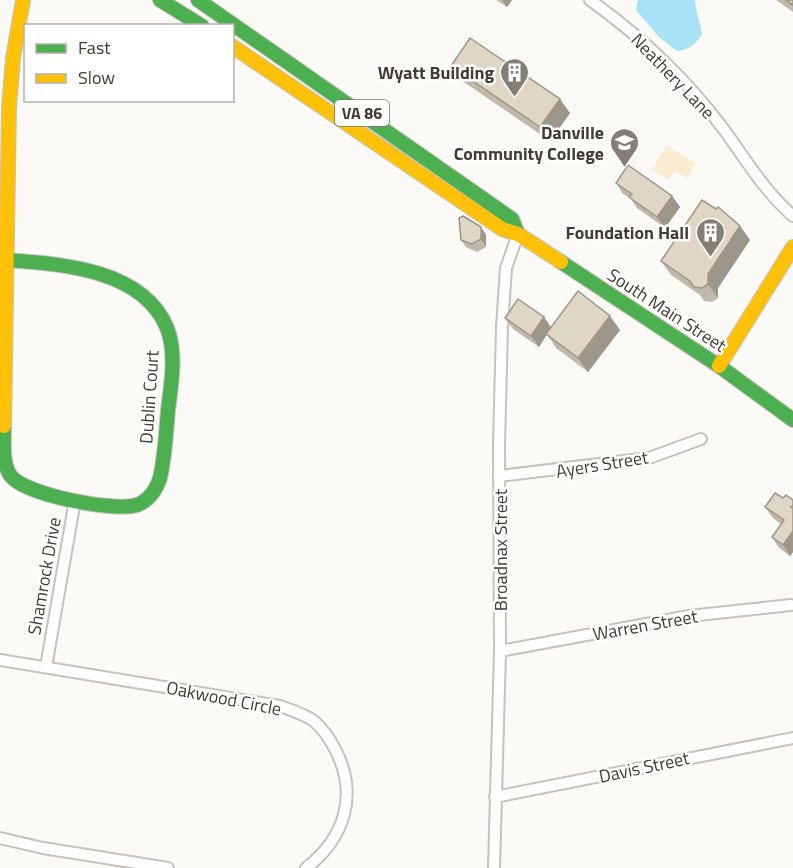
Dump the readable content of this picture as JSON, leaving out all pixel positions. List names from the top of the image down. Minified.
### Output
{"streets":{"main road":["VA 86","South Main Street","Dublin Court","Shamrock Drive"],"street":["Neathery Lane","Ayers Street","Broadnax Street","Warren Street","Oakwood Circle","Davis Street"]},"crossings":[["South Main Street","Broadnax Street"],["Dublin Court","Shamrock Drive"],["Ayers Street","Broadnax Street"],["Broadnax Street","Warren Street"],["Broadnax Street","Davis Street"],["Shamrock Drive","Oakwood Circle"]],"places":{"building":["Wyatt Building","Foundation Hall"],"school or university":["Danville Community College"]},"legend":["Fast","Slow"]}
